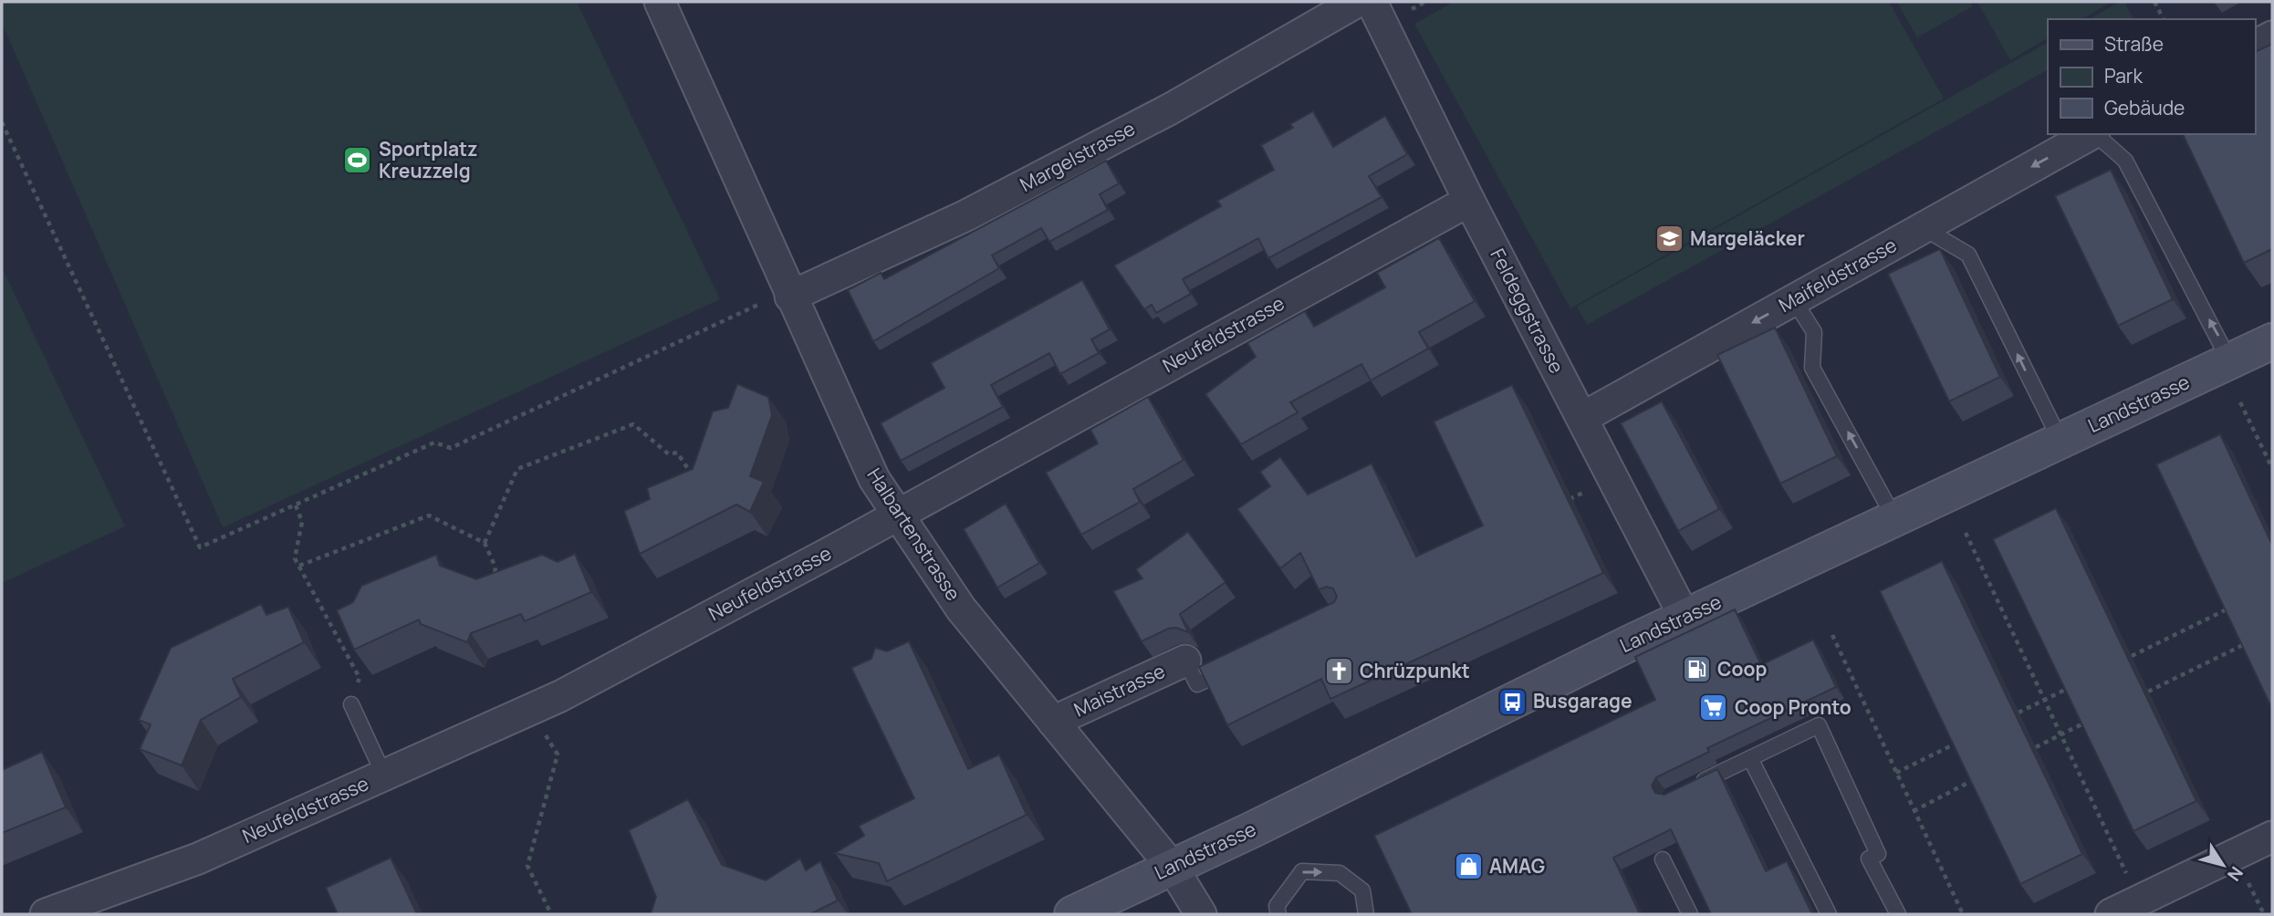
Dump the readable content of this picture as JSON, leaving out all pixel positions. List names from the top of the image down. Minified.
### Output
{"streets":{"main road":["Landstrasse"],"street":["Margelstrasse","Maifeldstrasse","Feldeggstrasse","Neufeldstrasse","Halbartenstrasse","Maistrasse"]},"crossings":[["Margelstrasse","Halbartenstrasse"],["Maifeldstrasse","Feldeggstrasse"],["Feldeggstrasse","Neufeldstrasse"],["Feldeggstrasse","Landstrasse"],["Neufeldstrasse","Halbartenstrasse"],["Landstrasse","Halbartenstrasse"],["Halbartenstrasse","Maistrasse"]],"one_way":["Maifeldstrasse"],"places":{"sports":["Sportplatz Kreuzzelg"],"school or university":["Margeläcker"],"fuel station":["Coop"],"church":["Chrüzpunkt"],"bus stop":["Busgarage"],"supermarket":["Coop Pronto"],"shop":["AMAG"]},"legend":["Straße","Park","Gebäude"],"north":"bottom right"}
